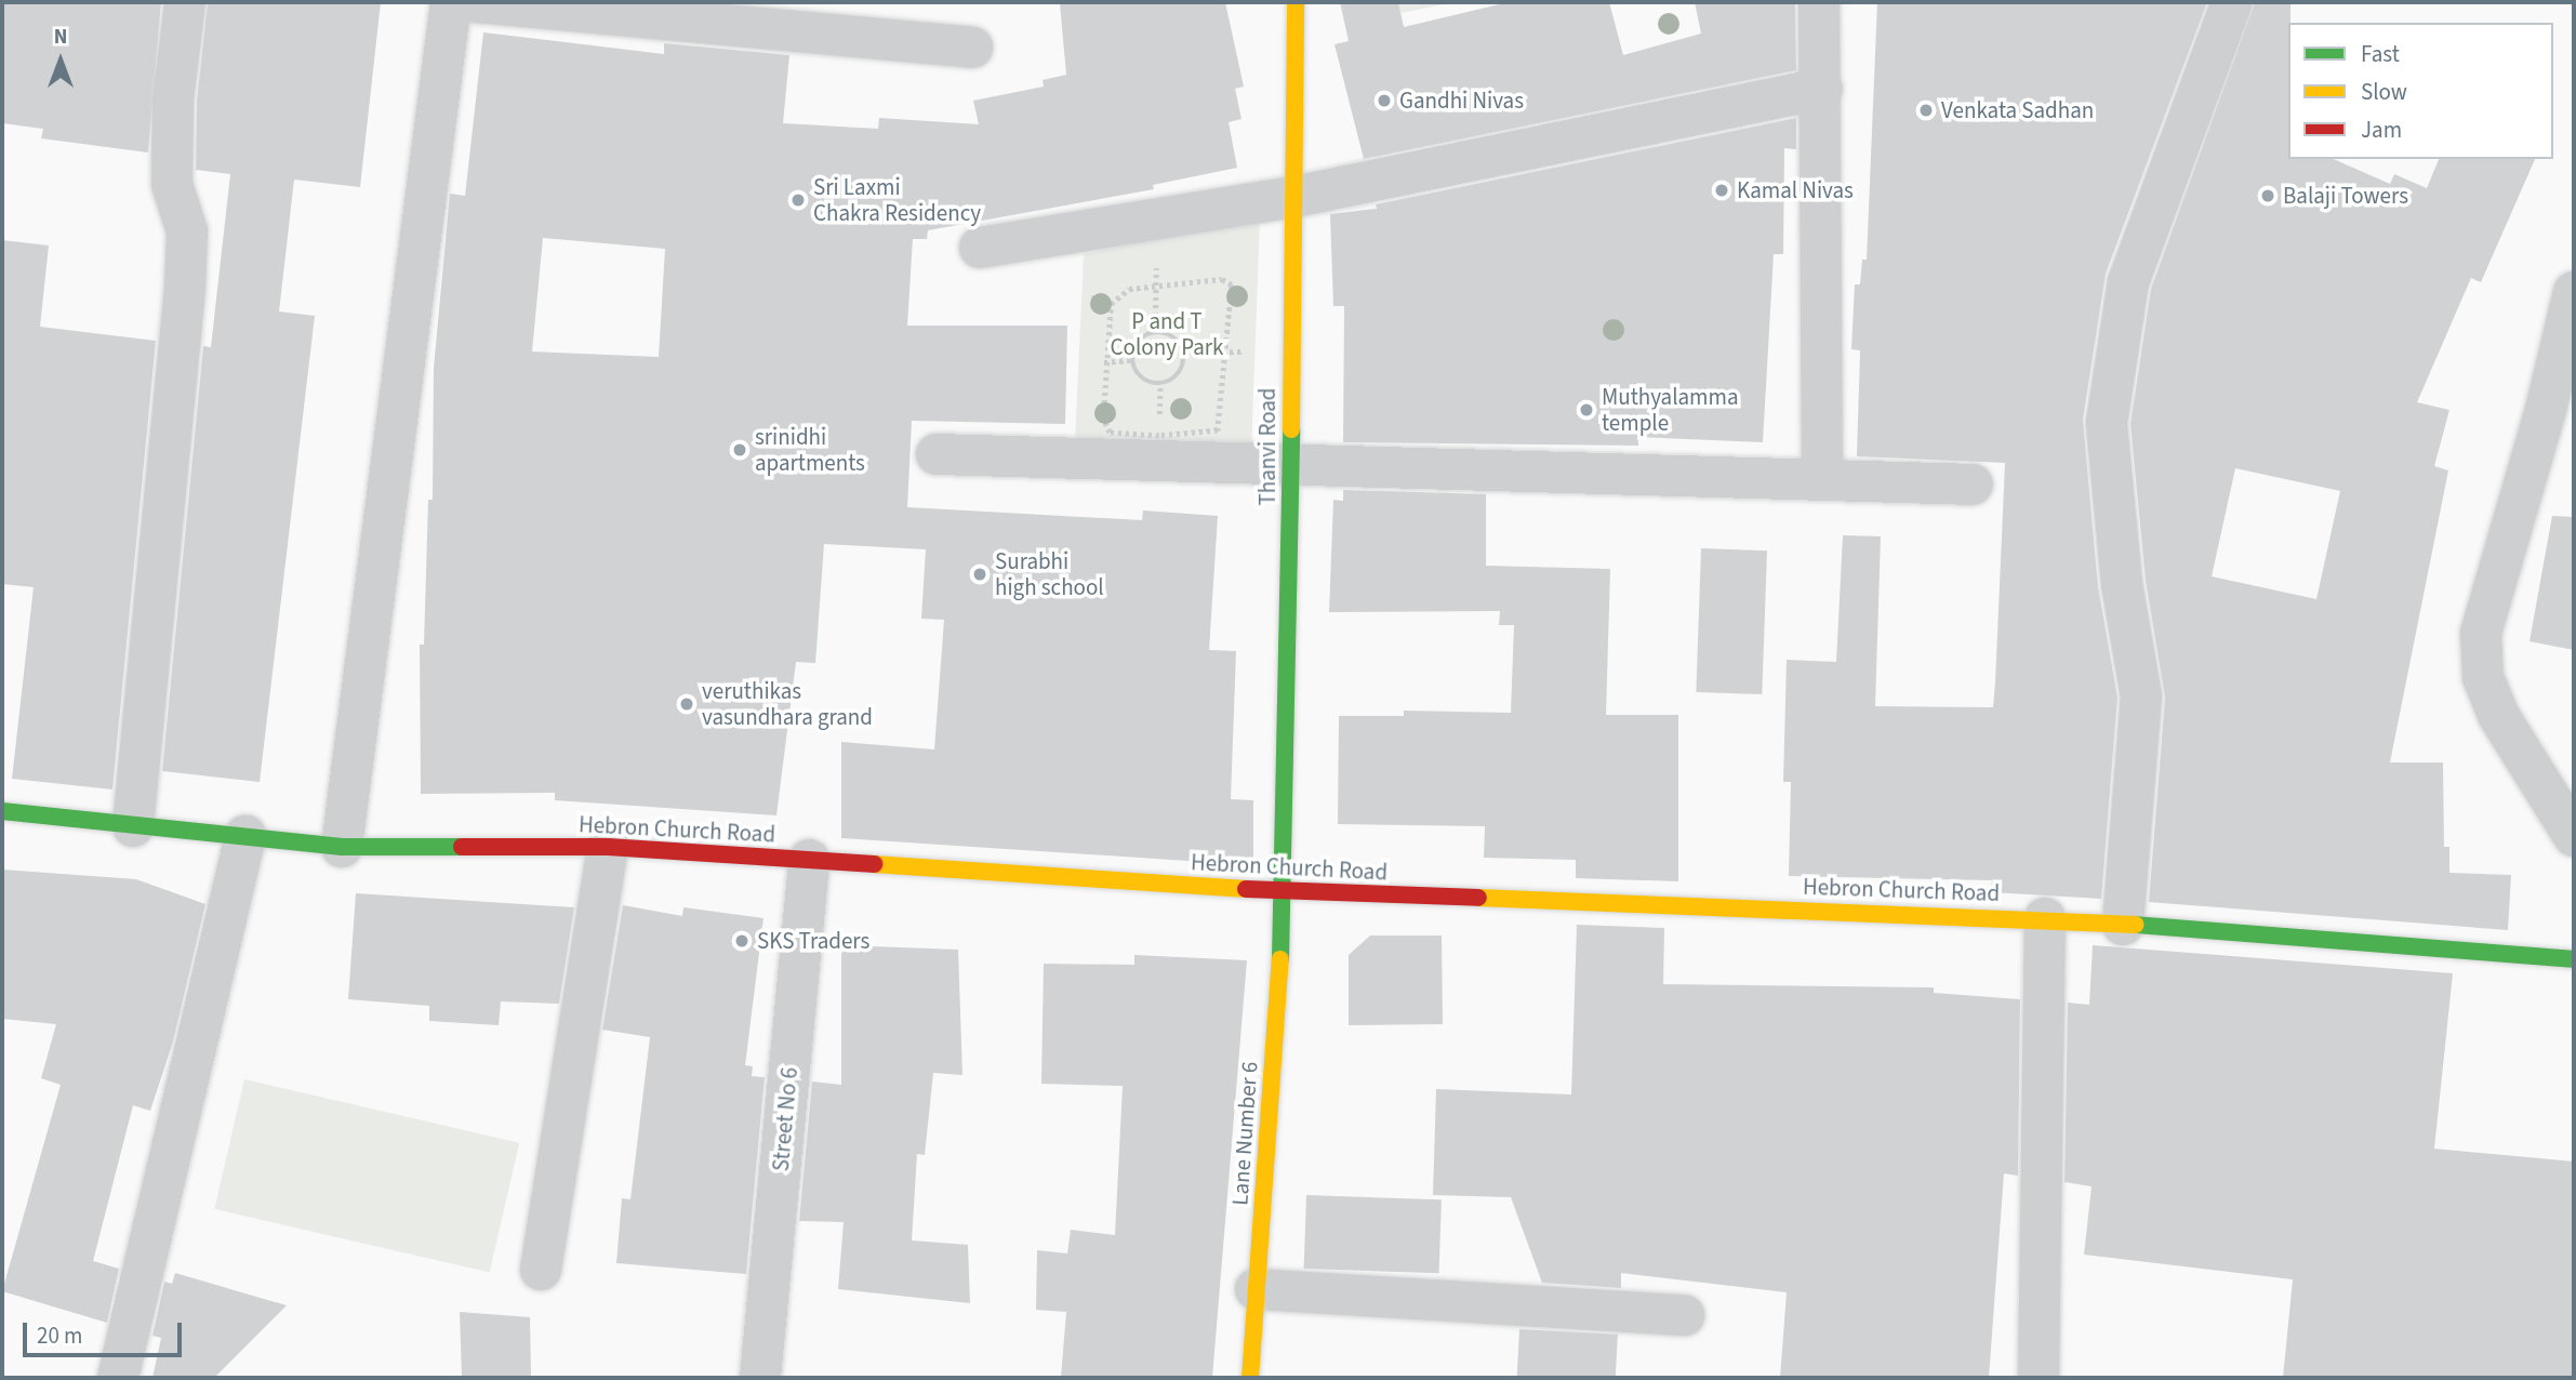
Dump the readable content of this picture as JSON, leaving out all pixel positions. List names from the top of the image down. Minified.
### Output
{"streets":{"street":["Thanvi Road","Hebron Church Road","Street No 6","Lane Number 6"]},"crossings":[["Thanvi Road","Hebron Church Road"],["Thanvi Road","Lane Number 6"],["Hebron Church Road","Street No 6"],["Hebron Church Road","Lane Number 6"]],"parks":["P and T Colony Park"],"places":["Gandhi Nivas","Venkata Sadhan","Kamal Nivas","Balaji Towers","Sri Laxmi Chakra Residency","Muthyalamma temple","srinidhi apartments","Surabhi high school","veruthikas vasundhara grand","SKS Traders"],"legend":["Fast","Slow","Jam"],"scale_bar":"20 m","north":"top"}
